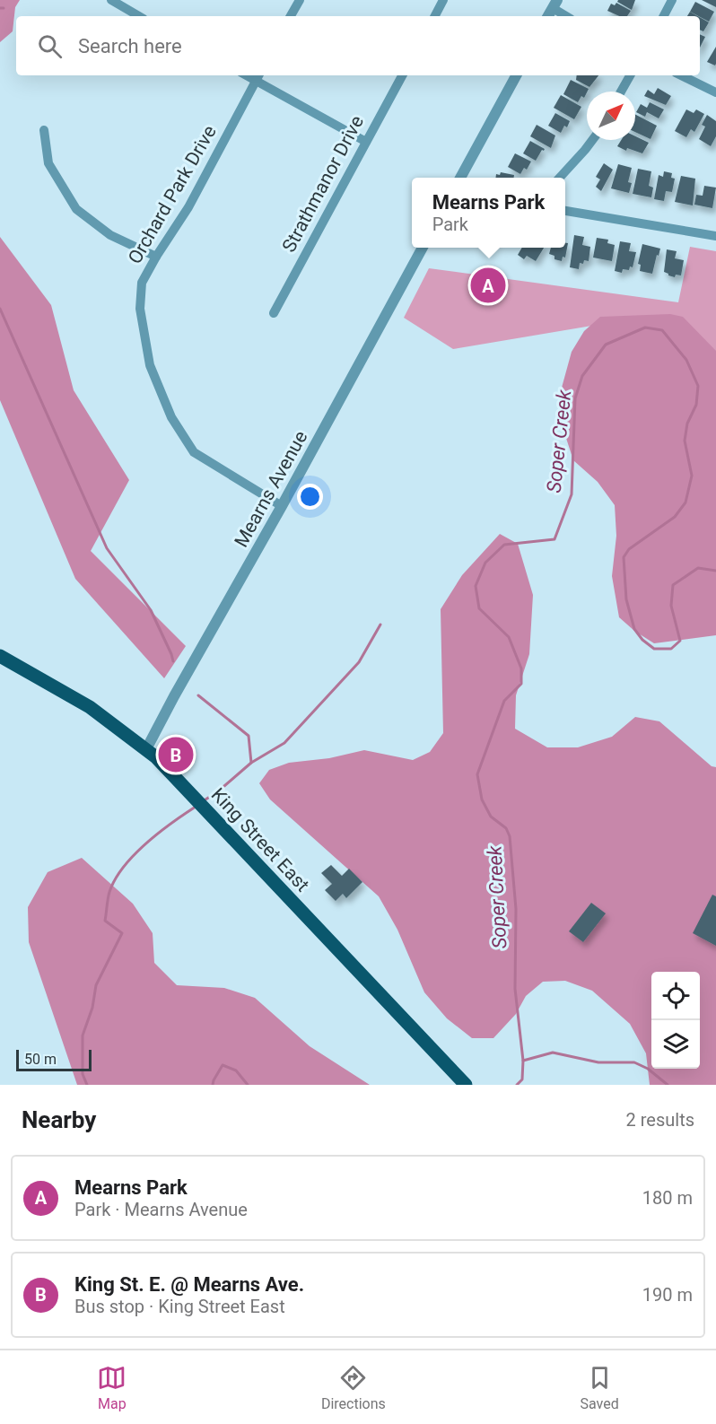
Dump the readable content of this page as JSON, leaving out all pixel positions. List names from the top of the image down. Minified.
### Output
{"streets":{"main road":["King Street East"],"street":["Strathmanor Drive","Orchard Park Drive","Mearns Avenue"]},"crossings":[["Orchard Park Drive","Mearns Avenue"],["Mearns Avenue","King Street East"]],"water":["Soper Creek"],"scale_bar":"50 m","north":"top right","page":{"search":"Search here","popup":["Mearns Park","Park"],"pins":["A","B"],"scale":"50 m","heading":["Nearby","2 results"],"list":[{"mark":"A","name":"Mearns Park","note":"Park · Mearns Avenue","value":"180 m"},{"mark":"B","name":"King St. E. @ Mearns Ave.","note":"Bus stop · King Street East","value":"190 m"}],"nav":["Map","Directions","Saved"]}}
